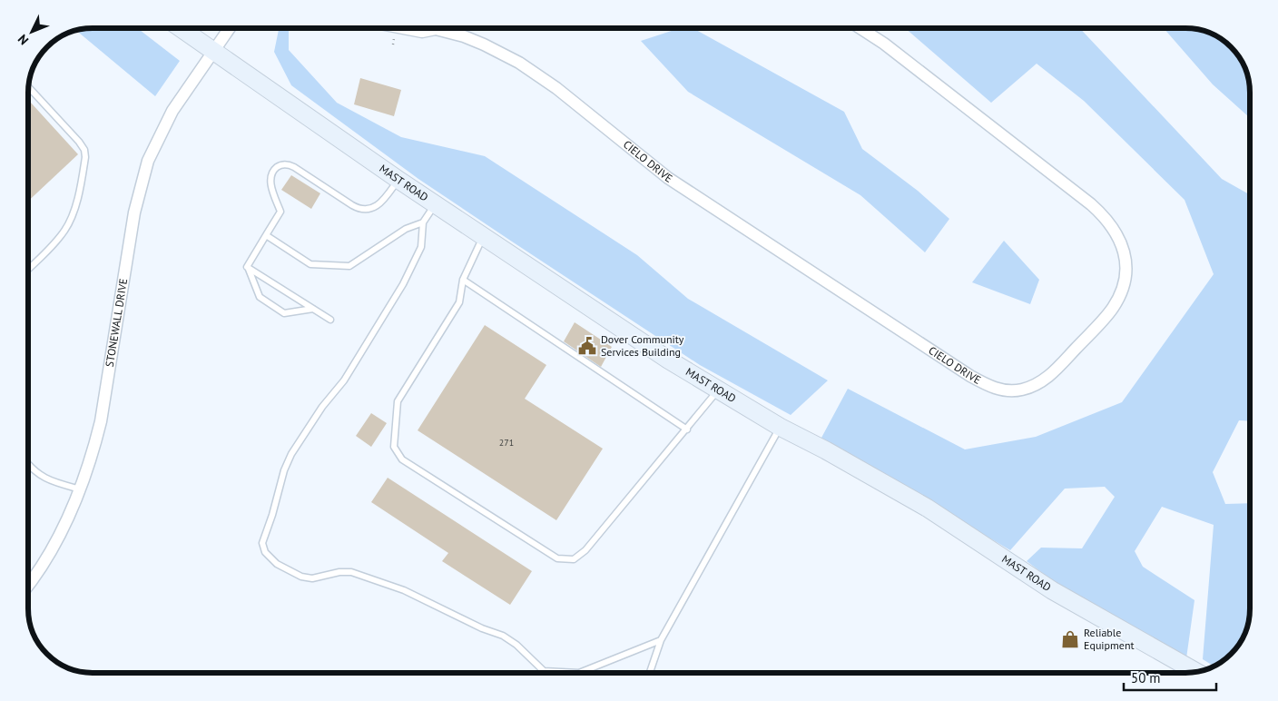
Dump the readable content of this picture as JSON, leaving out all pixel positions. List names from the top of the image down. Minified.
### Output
{"streets":{"street":["CIELO DRIVE","MAST ROAD","STONEWALL DRIVE"]},"crossings":[["MAST ROAD","STONEWALL DRIVE"]],"places":{"public building":["Dover Community Services Building"],"shop":["Reliable Equipment"]},"house_numbers":["271"],"scale_bar":"50 m","north":"bottom left"}
